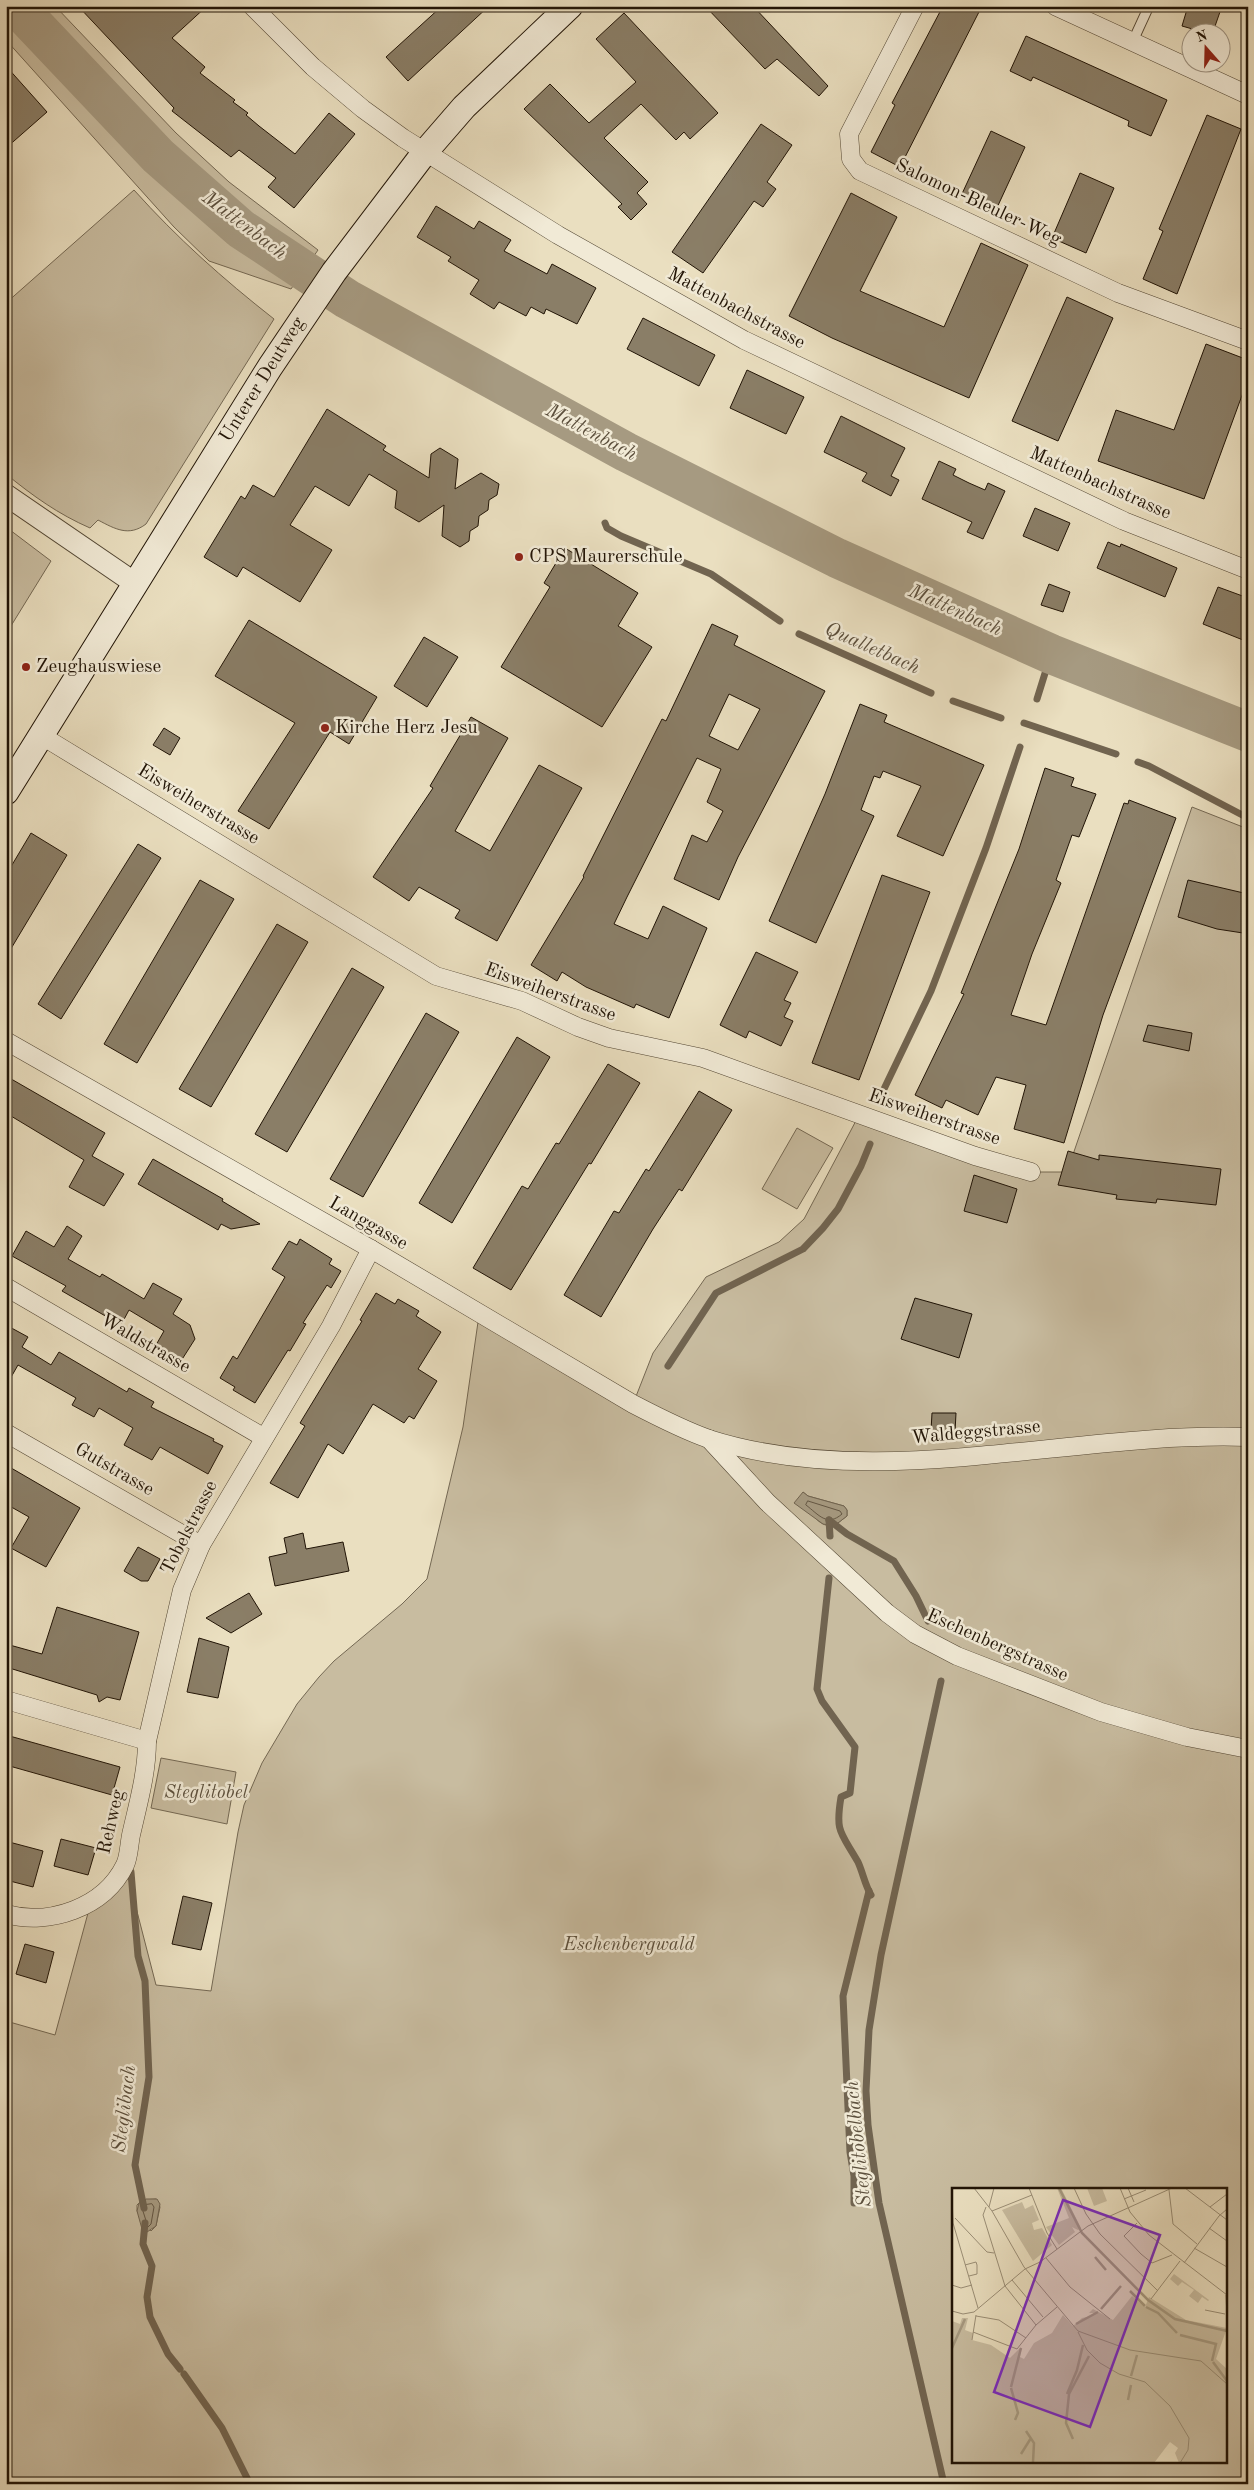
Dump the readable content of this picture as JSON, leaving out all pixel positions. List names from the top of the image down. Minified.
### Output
{"streets":{"main road":["Unterer Deutweg"],"street":["Salomon-Bleuler-Weg","Mattenbachstrasse","Eisweiherstrasse","Langgasse","Waldstrasse","Waldeggstrasse","Gutstrasse","Tobelstrasse","Eschenbergstrasse","Rehweg"]},"crossings":[["Mattenbachstrasse","Unterer Deutweg"],["Unterer Deutweg","Eisweiherstrasse"],["Langgasse","Waldeggstrasse"],["Langgasse","Tobelstrasse"],["Langgasse","Eschenbergstrasse"],["Waldstrasse","Tobelstrasse"],["Waldeggstrasse","Eschenbergstrasse"],["Gutstrasse","Tobelstrasse"],["Tobelstrasse","Rehweg"]],"water":["Mattenbach","Qualletbach","Steglibach","Steglitobelbach"],"parks":["Steglitobel","Eschenbergwald"],"places":["CPS Maurerschule","Zeughauswiese","Kirche Herz Jesu"],"north":"top"}
